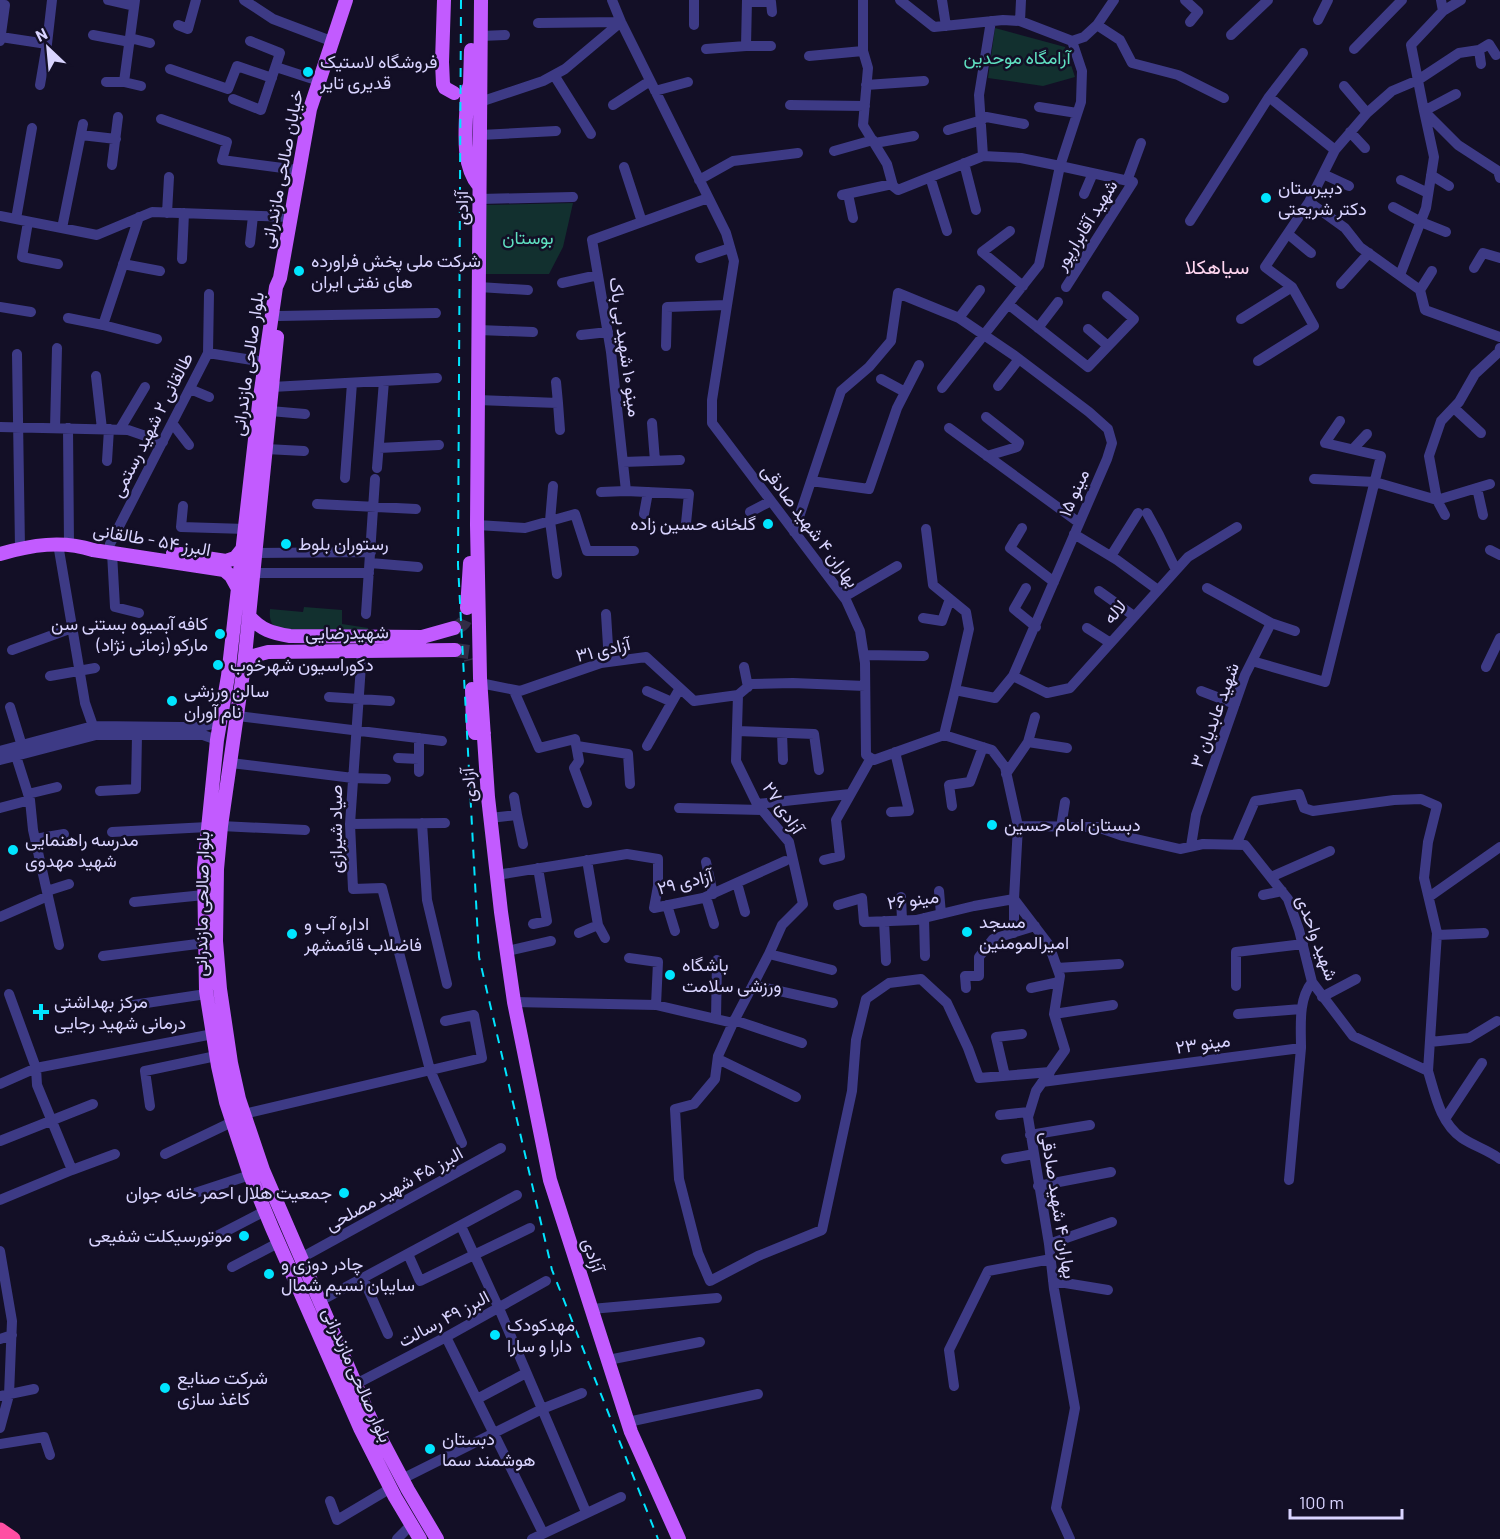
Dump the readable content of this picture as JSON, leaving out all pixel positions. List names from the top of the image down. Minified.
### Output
{"streets":{"main road":["خیابان صالحی مازندرانی","آزادی","بلوار صالحی مازندرانی","البرز ۵۴ - طالقانی","شهیدرضایی"],"street":["شهید آقابرارپور","مینو ۱۰ شهید بی باک","طالقانی ۲ شهید رستمی","مینو ۱۵","بهاران ۴ شهید صادقی","لاله","آزادی ۳۱","شهید عابدیان ۳","آزادی ۲۷","صیاد شیرازی","آزادی ۲۹","مینو ۲۶","شهید واحدی","مینو ۲۳","البرز ۴۵ شهید مصلحی","البرز ۴۹ رسالت"]},"crossings":[["خیابان صالحی مازندرانی","بلوار صالحی مازندرانی"],["آزادی","آزادی ۳۱"],["آزادی","آزادی ۲۹"],["مینو ۱۰ شهید بی باک","بهاران ۴ شهید صادقی"],["بلوار صالحی مازندرانی","البرز ۵۴ - طالقانی"],["بلوار صالحی مازندرانی","شهیدرضایی"],["بلوار صالحی مازندرانی","البرز ۴۵ شهید مصلحی"],["بلوار صالحی مازندرانی","البرز ۴۹ رسالت"],["طالقانی ۲ شهید رستمی","البرز ۵۴ - طالقانی"],["مینو ۱۵","لاله"],["بهاران ۴ شهید صادقی","آزادی ۳۱"],["بهاران ۴ شهید صادقی","آزادی ۲۷"],["بهاران ۴ شهید صادقی","مینو ۲۶"],["بهاران ۴ شهید صادقی","مینو ۲۳"],["شهیدرضایی","صیاد شیرازی"],["آزادی ۳۱","آزادی ۲۷"]],"districts":["سیاهکلا"],"parks":["آرامگاه موحدین","بوستان"],"places":{"other":["فروشگاه لاستیک قدیری تایر","دبیرستان دکتر شریعتی","شرکت ملی پخش فراورده های نفتی ایران","گلخانه حسین زاده","رستوران بلوط","کافه آبمیوه بستنی سن مارکو (زمانی نژاد)","دکوراسیون شهرخوب","سالن ورزشی نام آوران","دبستان امام حسین","مدرسه راهنمایی شهید مهدوی","مسجد امیرالمومنین","اداره آب و فاضلاب قائمشهر","باشگاه ورزشی سلامت","جمعیت هلال احمر خانه جوان","موتورسیکلت شفیعی","چادر دوزی و سایبان نسیم شمال","مهدکودک دارا و سارا","شرکت صنایع کاغذ سازی","دبستان هوشمند سما"],"health":["مرکز بهداشتی درمانی شهید رجایی"]},"scale_bar":"100 m","north":"top left"}
